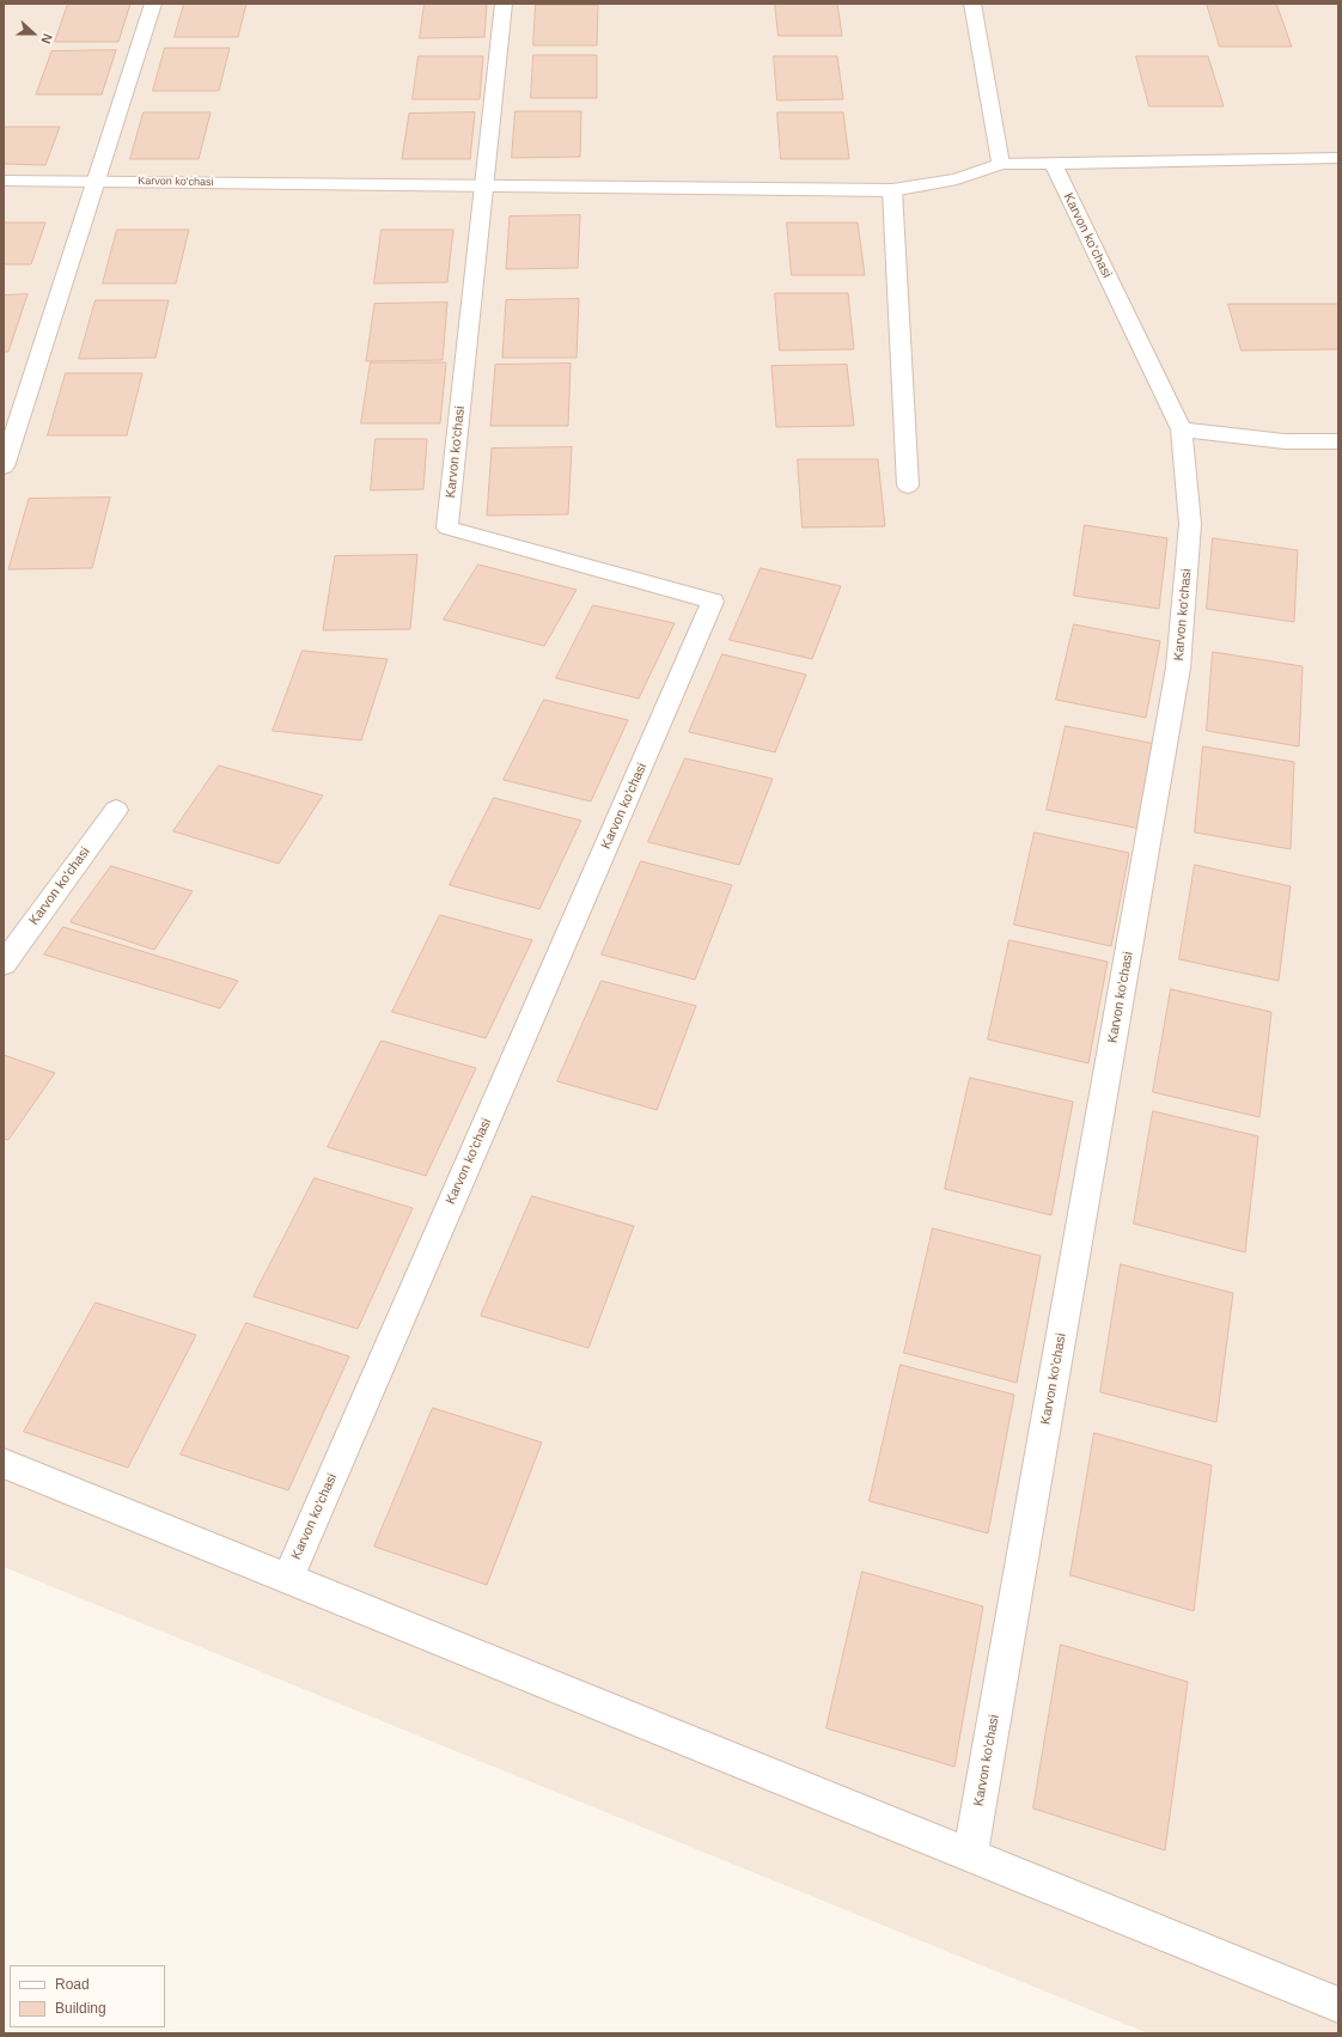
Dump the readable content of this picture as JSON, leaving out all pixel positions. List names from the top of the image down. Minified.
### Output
{"streets":{"street":["Karvon ko'chasi"]},"legend":["Road","Building"],"north":"right"}
